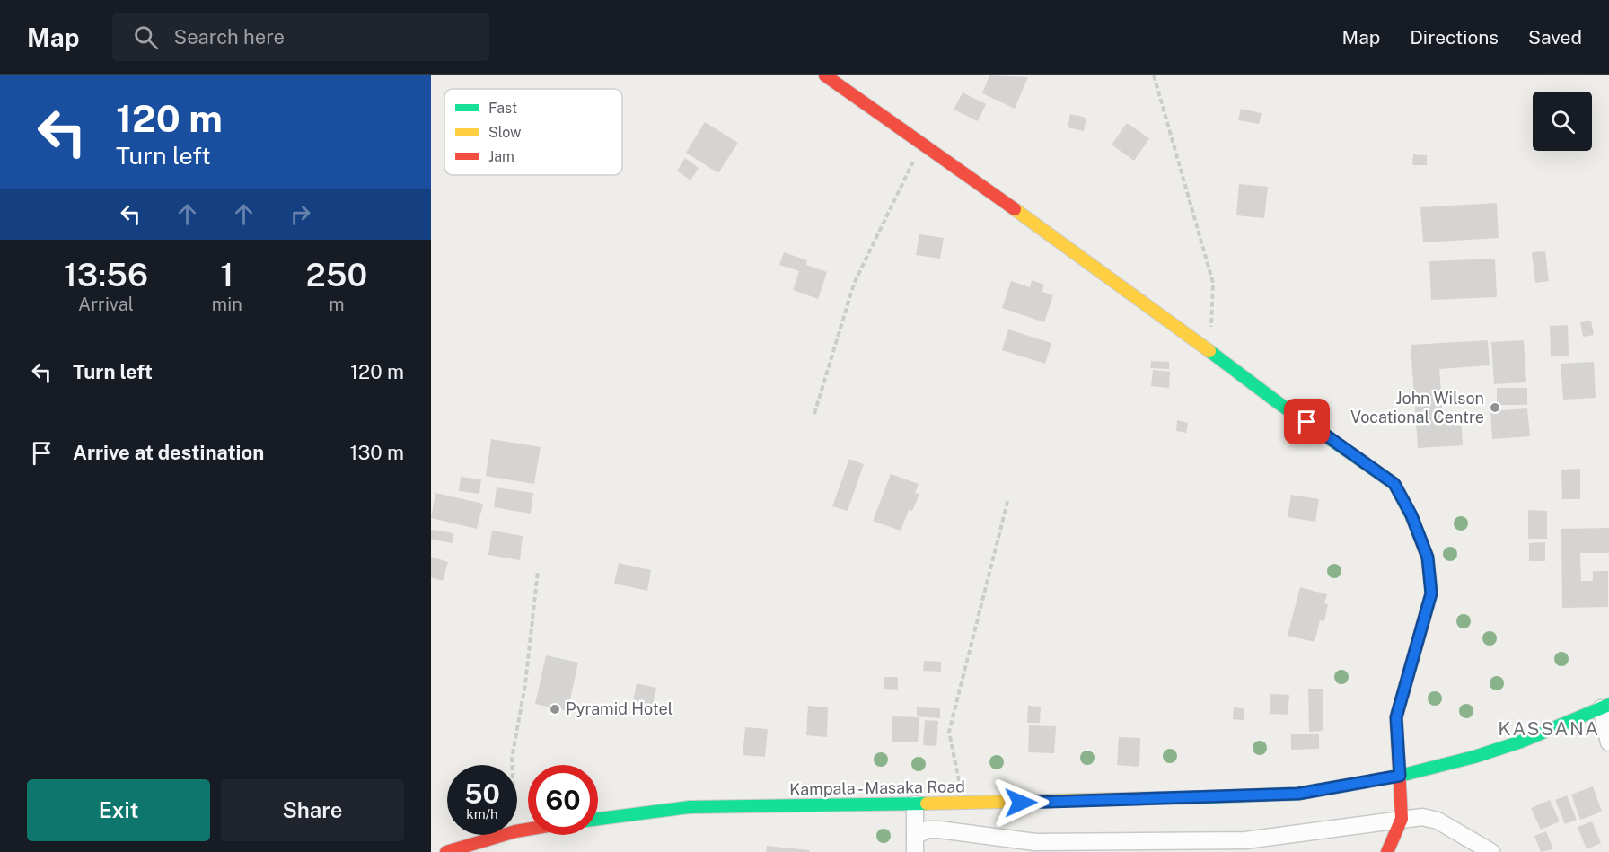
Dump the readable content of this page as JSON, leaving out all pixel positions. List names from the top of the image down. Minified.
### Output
{"streets":{"main road":["Kampala - Masaka Road"]},"districts":["KASSANA"],"places":["John Wilson Vocational Centre","Pyramid Hotel"],"legend":["Fast","Slow","Jam"],"page":{"header":"Map","search":"Search here","nav":["Map","Directions","Saved"],"turn":["120 m","Turn left"],"eta":["13:56","Arrival","1","min","250","m"],"list":[{"name":"Turn left","value":"120 m"},{"name":"Arrive at destination","value":"130 m"}],"speed":"50 km/h","limit":"60","buttons":["Exit","Share"]}}
